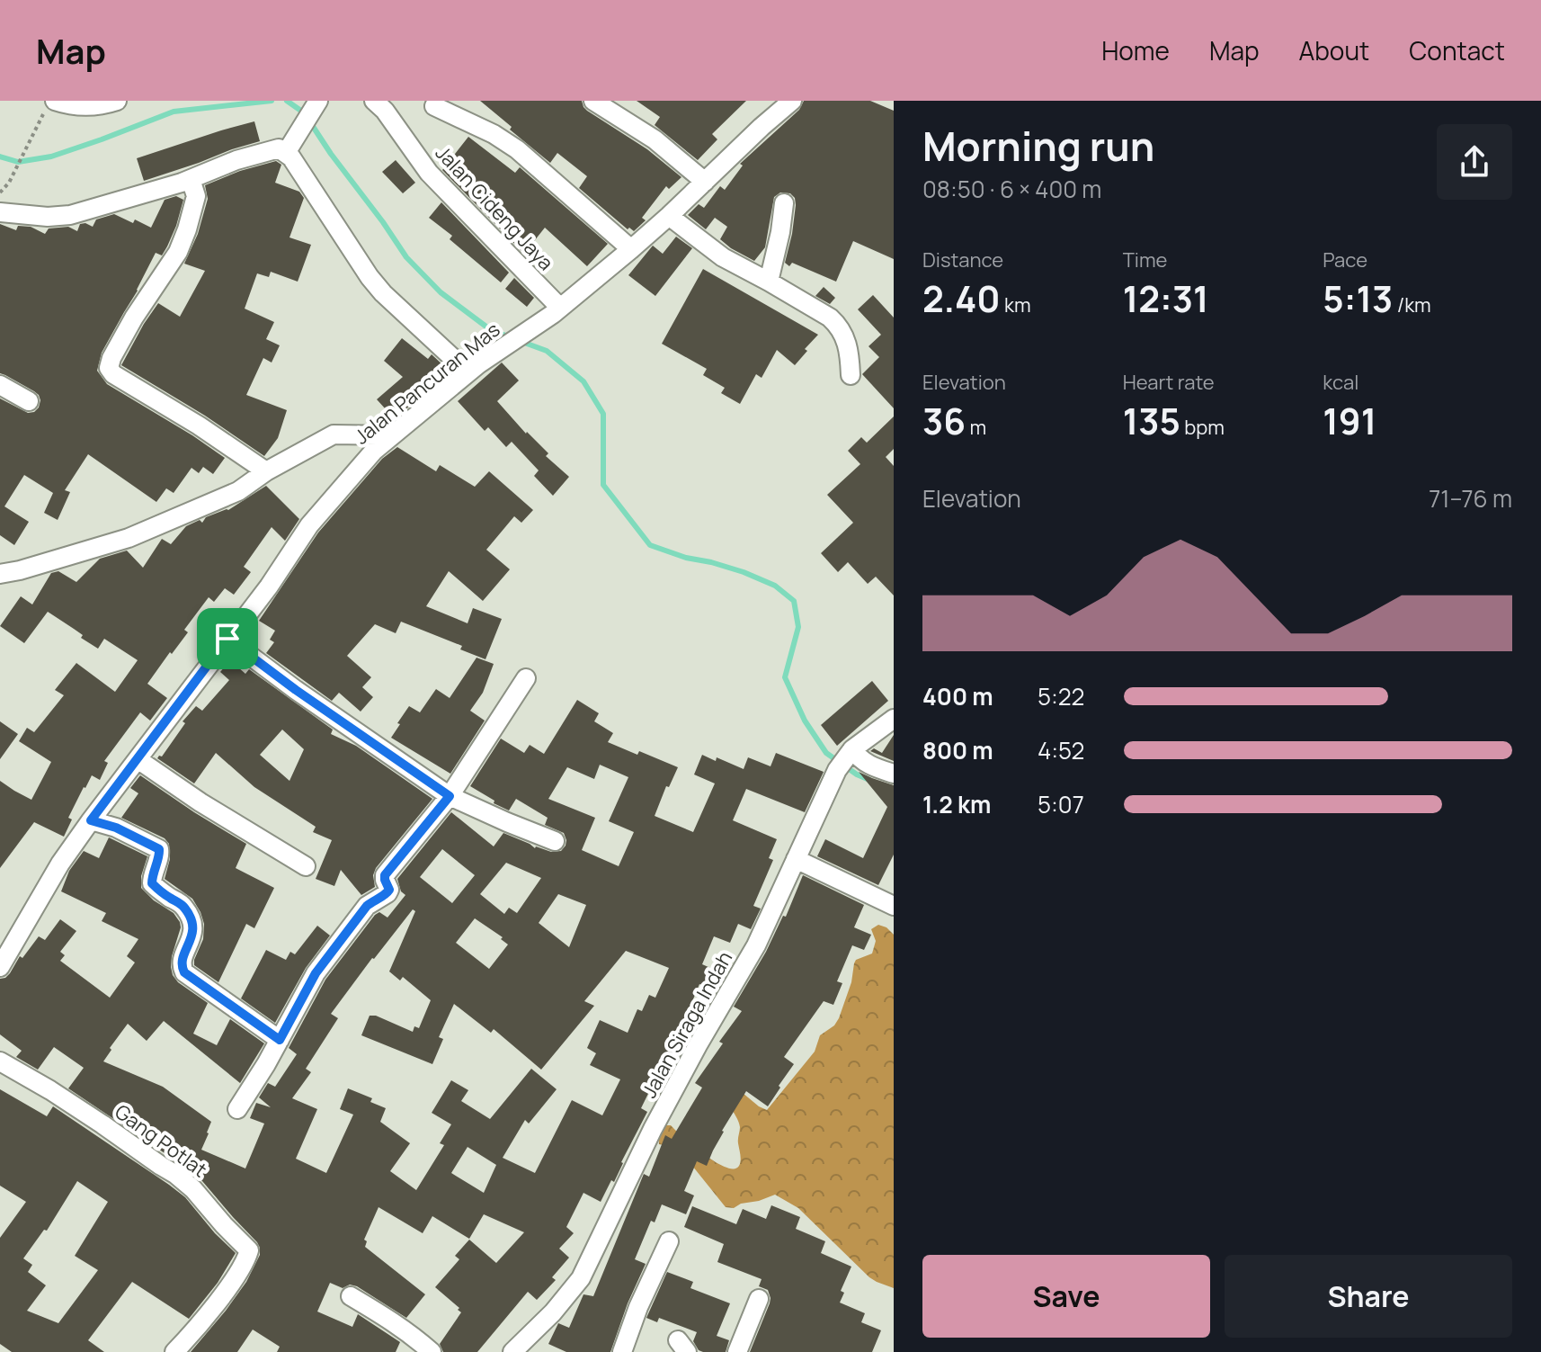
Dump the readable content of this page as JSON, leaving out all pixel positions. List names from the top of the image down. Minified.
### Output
{"streets":{"street":["Jalan Cideng Jaya","Jalan Pancuran Mas","Jalan Siraga Indah","Gang Potlat"]},"crossings":[["Jalan Cideng Jaya","Jalan Pancuran Mas"]],"page":{"header":"Map","nav":["Home","Map","About","Contact"],"heading":["Morning run","08:50 · 6 × 400 m"],"stats":[["Distance","2.40 km"],["Time","12:31"],["Pace","5:13 /km"],["Elevation","36 m"],["Heart rate","135 bpm"],["kcal","191"]],"chart":["Elevation","71–76 m"],"list":[{"name":"400 m","note":"5:22"},{"name":"800 m","note":"4:52"},{"name":"1.2 km","note":"5:07"}],"buttons":["Save","Share"]}}
